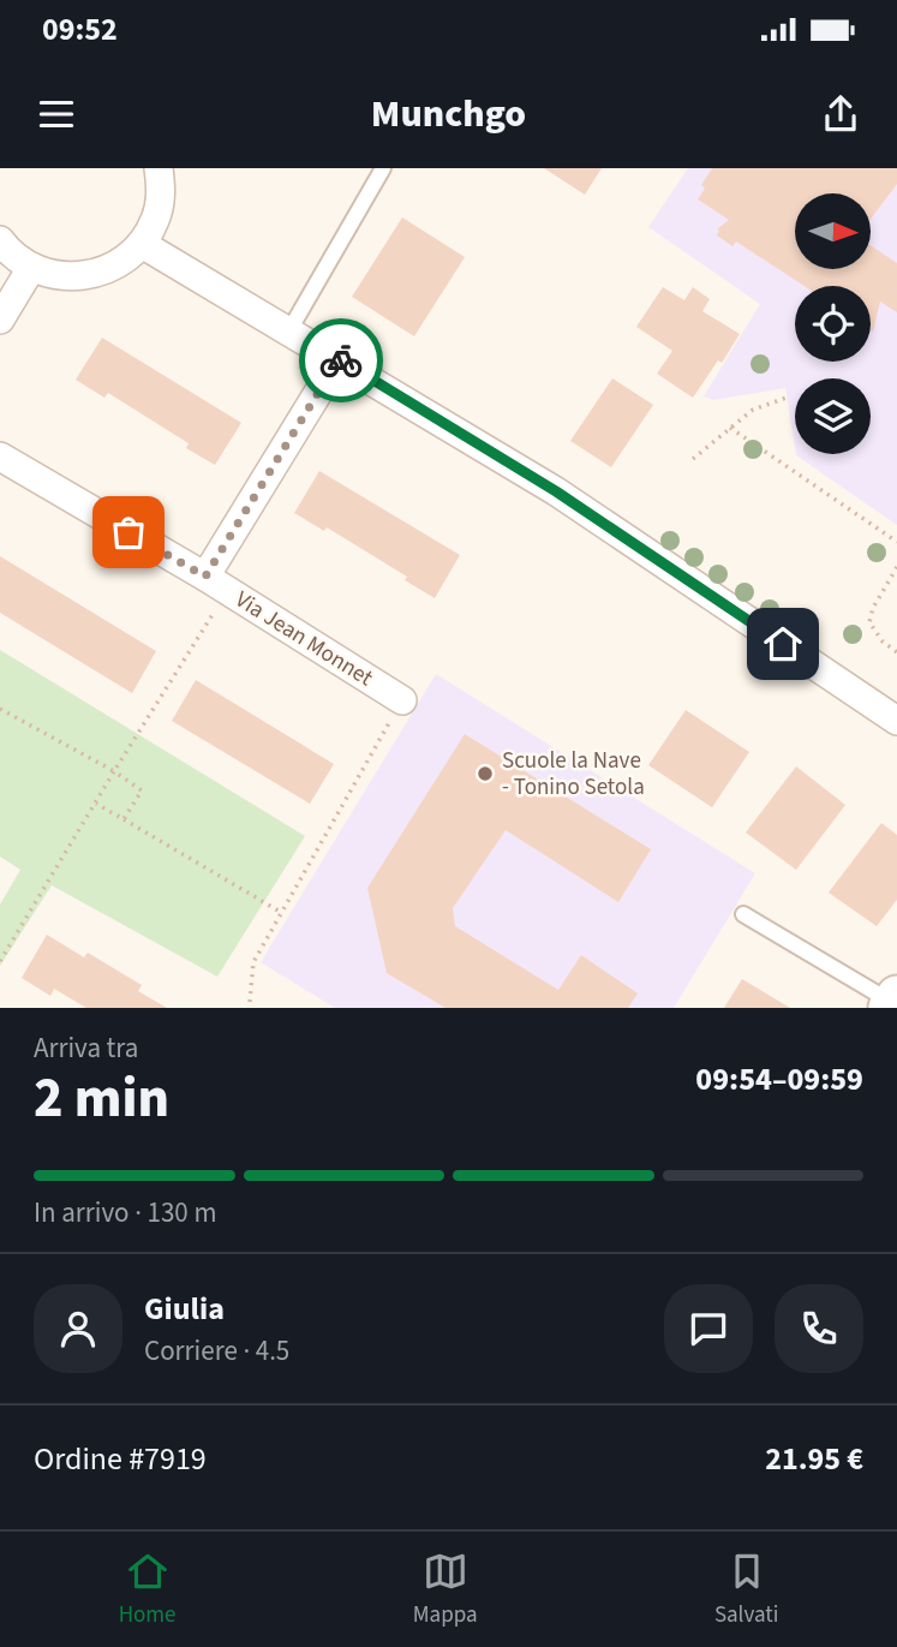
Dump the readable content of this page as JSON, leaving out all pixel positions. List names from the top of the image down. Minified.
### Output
{"streets":{"street":["Via Jean Monnet"]},"places":["Scuole la Nave - Tonino Setola"],"north":"right","page":{"status":"09:52","header":"Munchgo","heading":["2 min","Arriva tra","09:54–09:59"],"panel":["Giulia","Corriere · 4.5","Ordine #7919","21.95 €"],"bar":"In arrivo · 130 m","tabs":["Home","Mappa","Salvati"]}}
